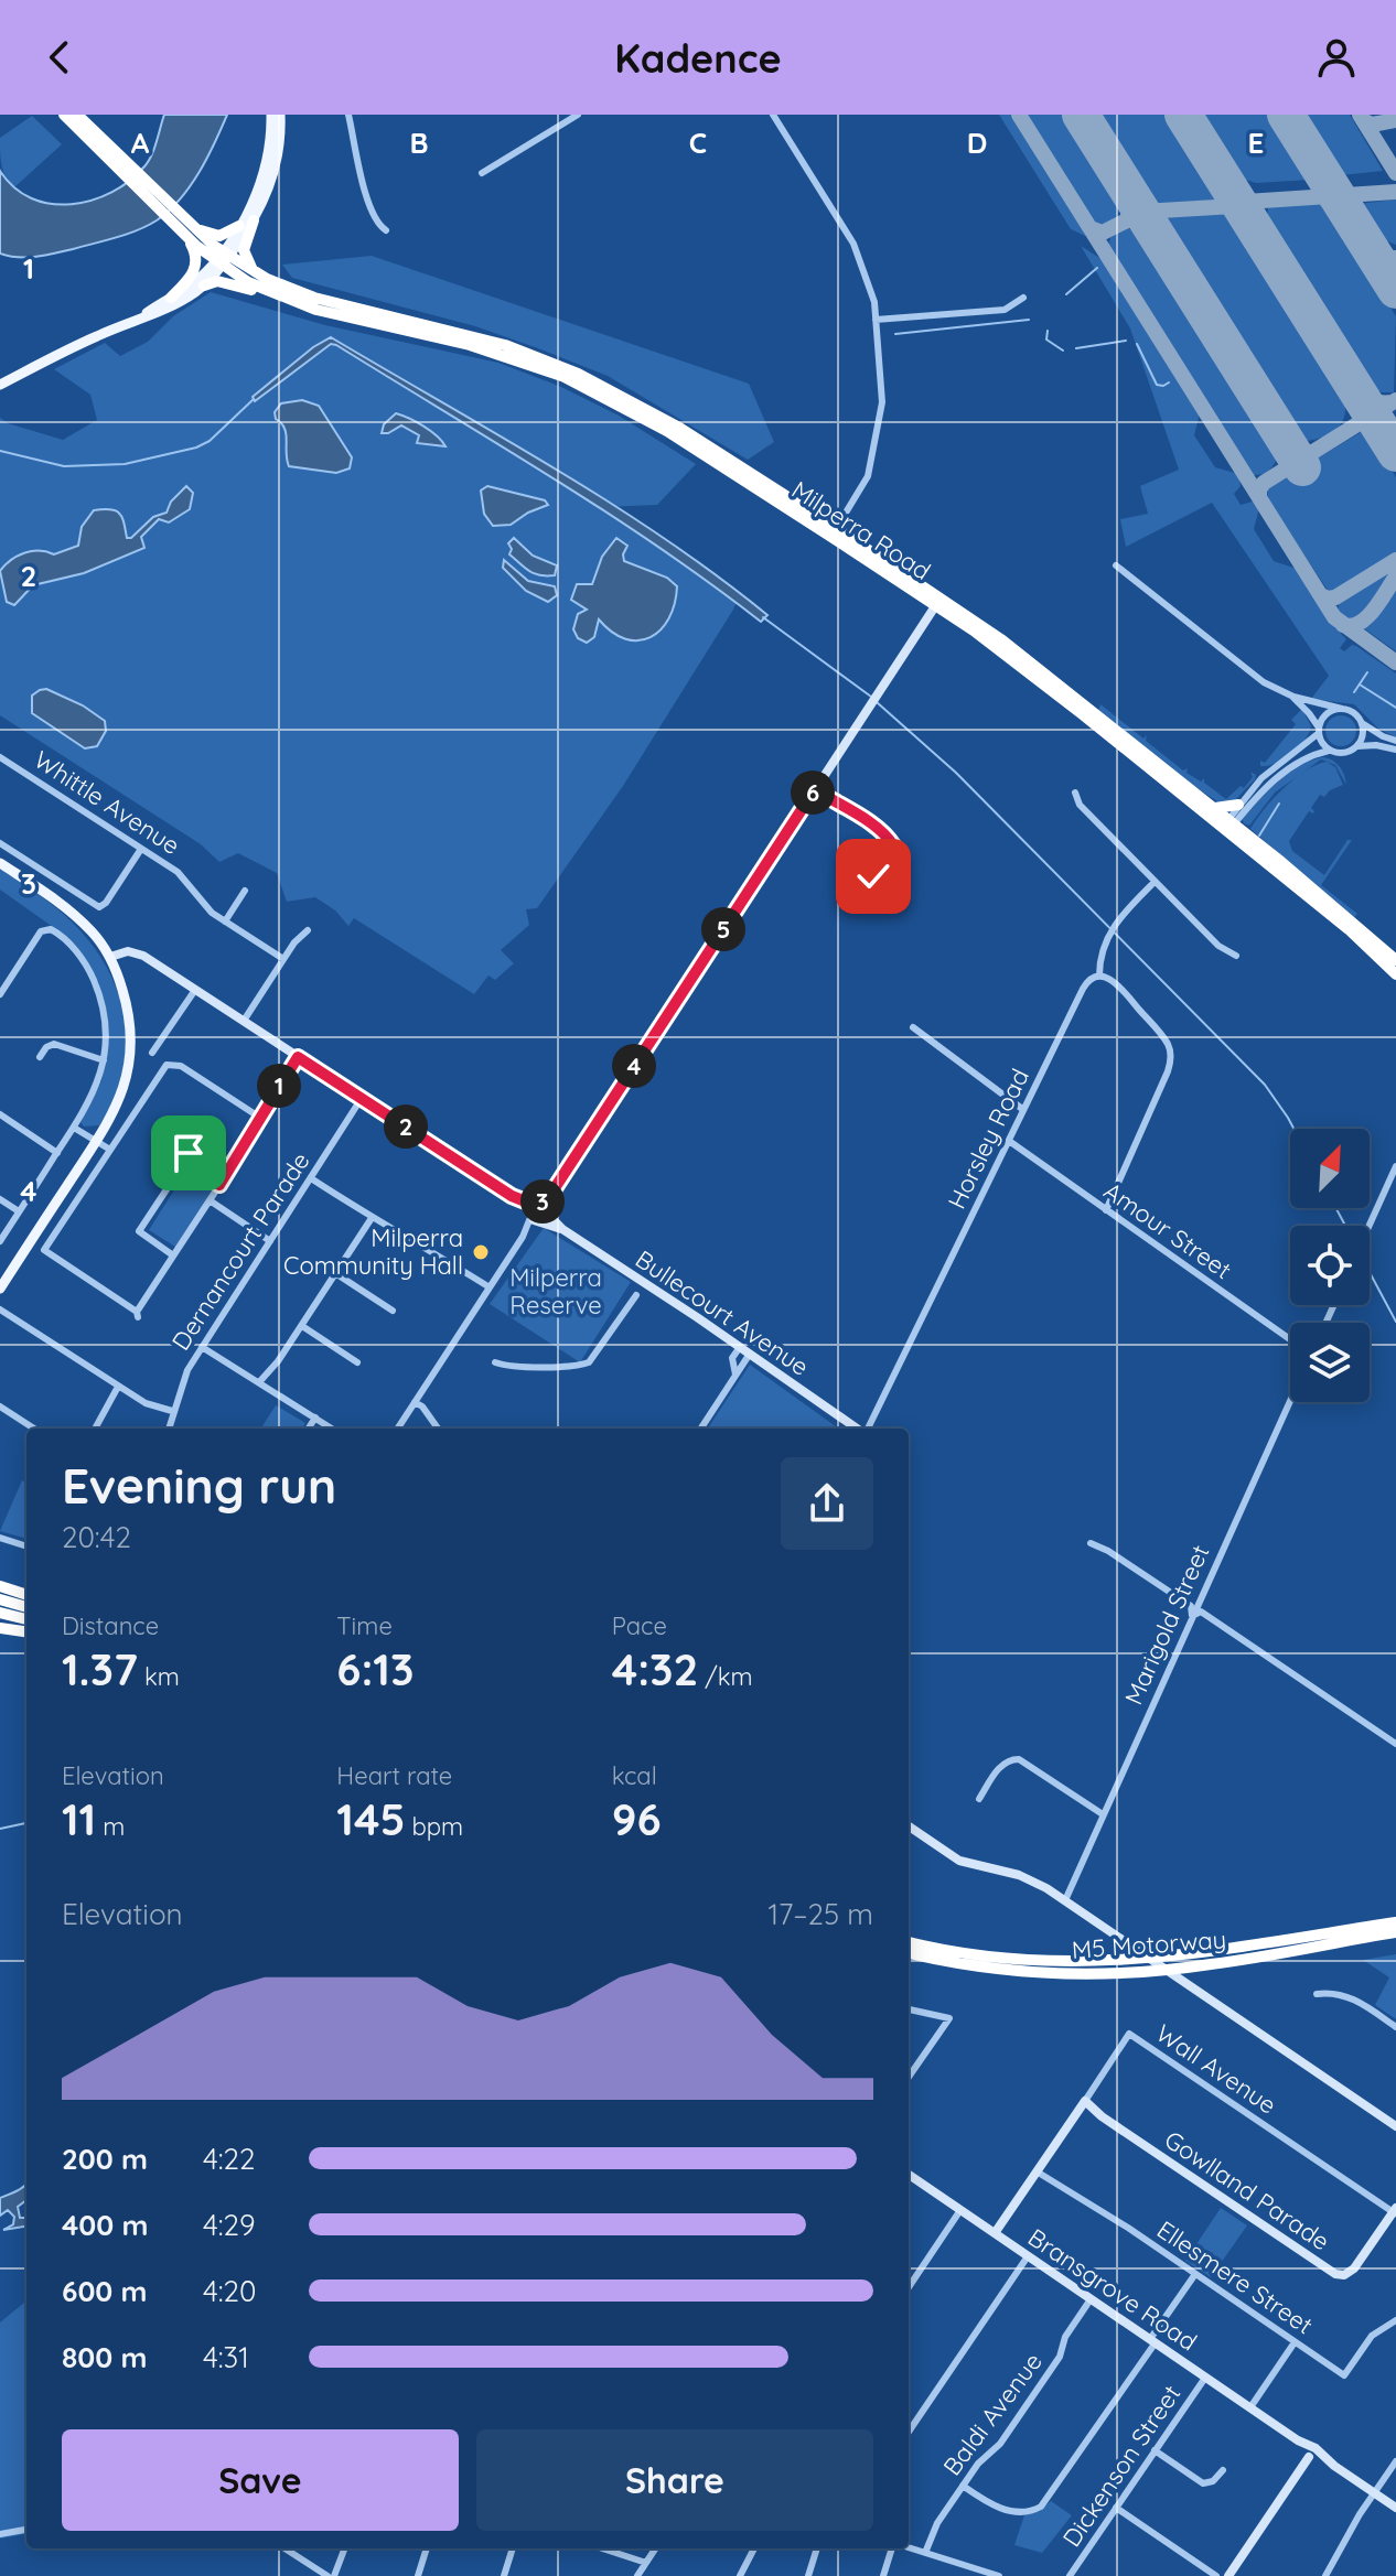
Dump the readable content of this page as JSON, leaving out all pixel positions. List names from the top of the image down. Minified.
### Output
{"streets":{"highway":["Milperra Road","M5 Motorway"],"main road":["Bullecourt Avenue","Wall Avenue","Gowlland Parade","Bransgrove Road"],"street":["Whittle Avenue","Horsley Road","Amour Street","Dernancourt Parade","Marigold Street","Ellesmere Street","Baldi Avenue","Dickenson Street"]},"crossings":[["Horsley Road","Amour Street"],["Dernancourt Parade","Bullecourt Avenue"],["Wall Avenue","Gowlland Parade"],["Wall Avenue","Ellesmere Street"],["Wall Avenue","Bransgrove Road"],["Bransgrove Road","Baldi Avenue"],["Bransgrove Road","Dickenson Street"]],"parks":["Milperra Reserve"],"places":["Milperra Community Hall"],"north":"top right","page":{"header":"Kadence","pins":["6","5","4","1","2","3"],"heading":["Evening run","20:42"],"stats":[["Distance","1.37 km"],["Time","6:13"],["Pace","4:32 /km"],["Elevation","11 m"],["Heart rate","145 bpm"],["kcal","96"]],"chart":["Elevation","17–25 m"],"list":[{"name":"200 m","note":"4:22"},{"name":"400 m","note":"4:29"},{"name":"600 m","note":"4:20"},{"name":"800 m","note":"4:31"}],"buttons":["Save","Share"]},"grid":{"columns":["A","B","C","D","E"],"rows":["1","2","3","4"]}}
